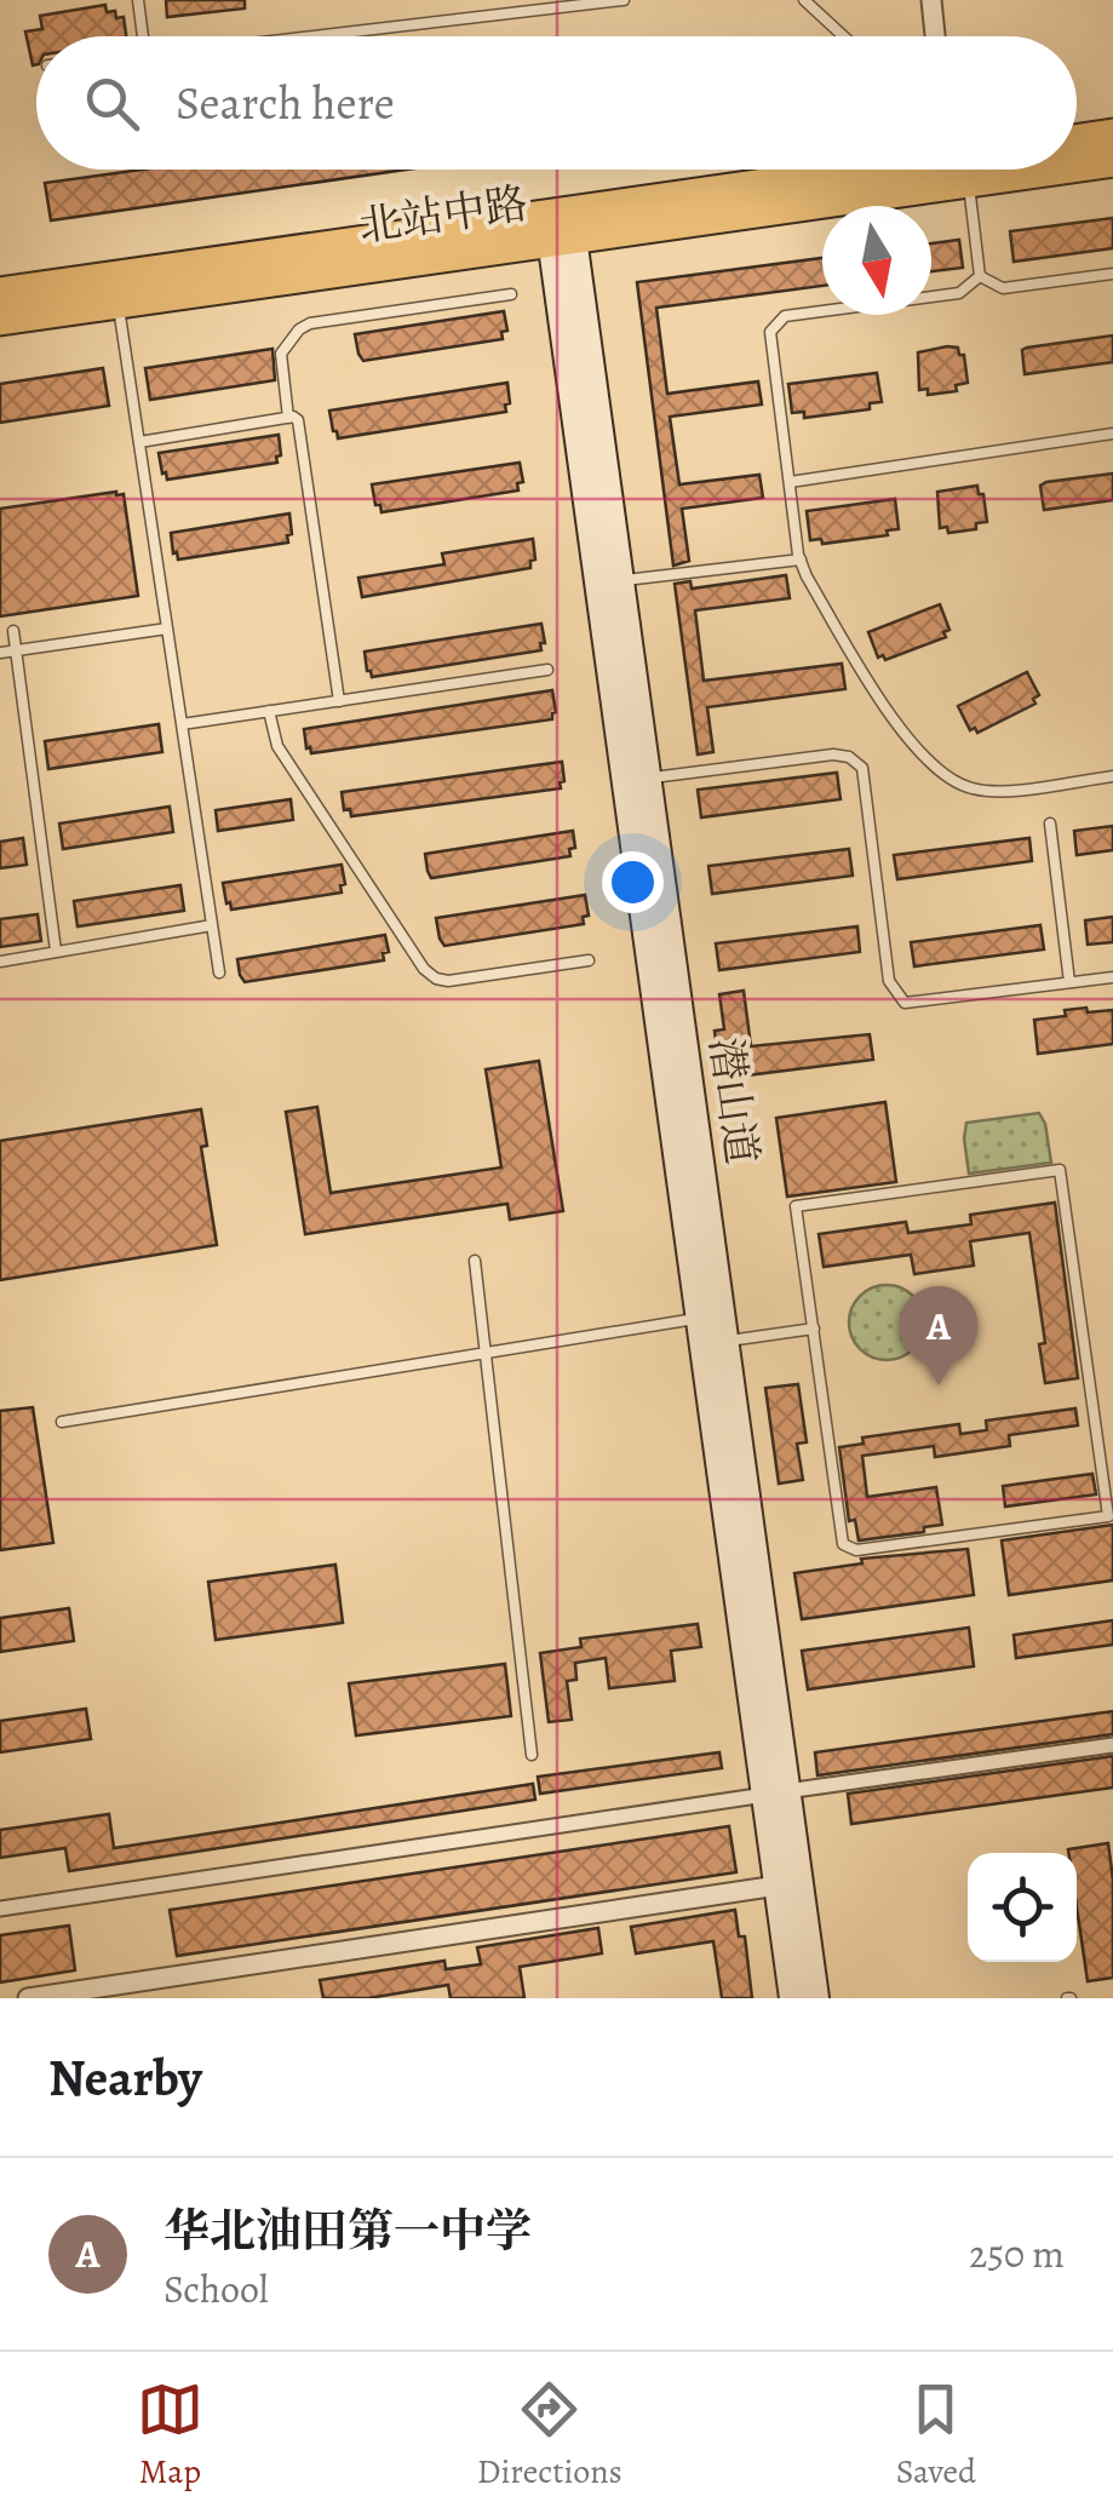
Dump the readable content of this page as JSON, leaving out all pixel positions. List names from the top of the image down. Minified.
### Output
{"streets":{"main road":["北站中路","潜山道"]},"crossings":[["北站中路","潜山道"]],"north":"bottom","page":{"search":"Search here","pins":"A","heading":"Nearby","list":[{"mark":"A","name":"华北油田第一中学","note":"School","value":"250 m"}],"nav":["Map","Directions","Saved"]}}
